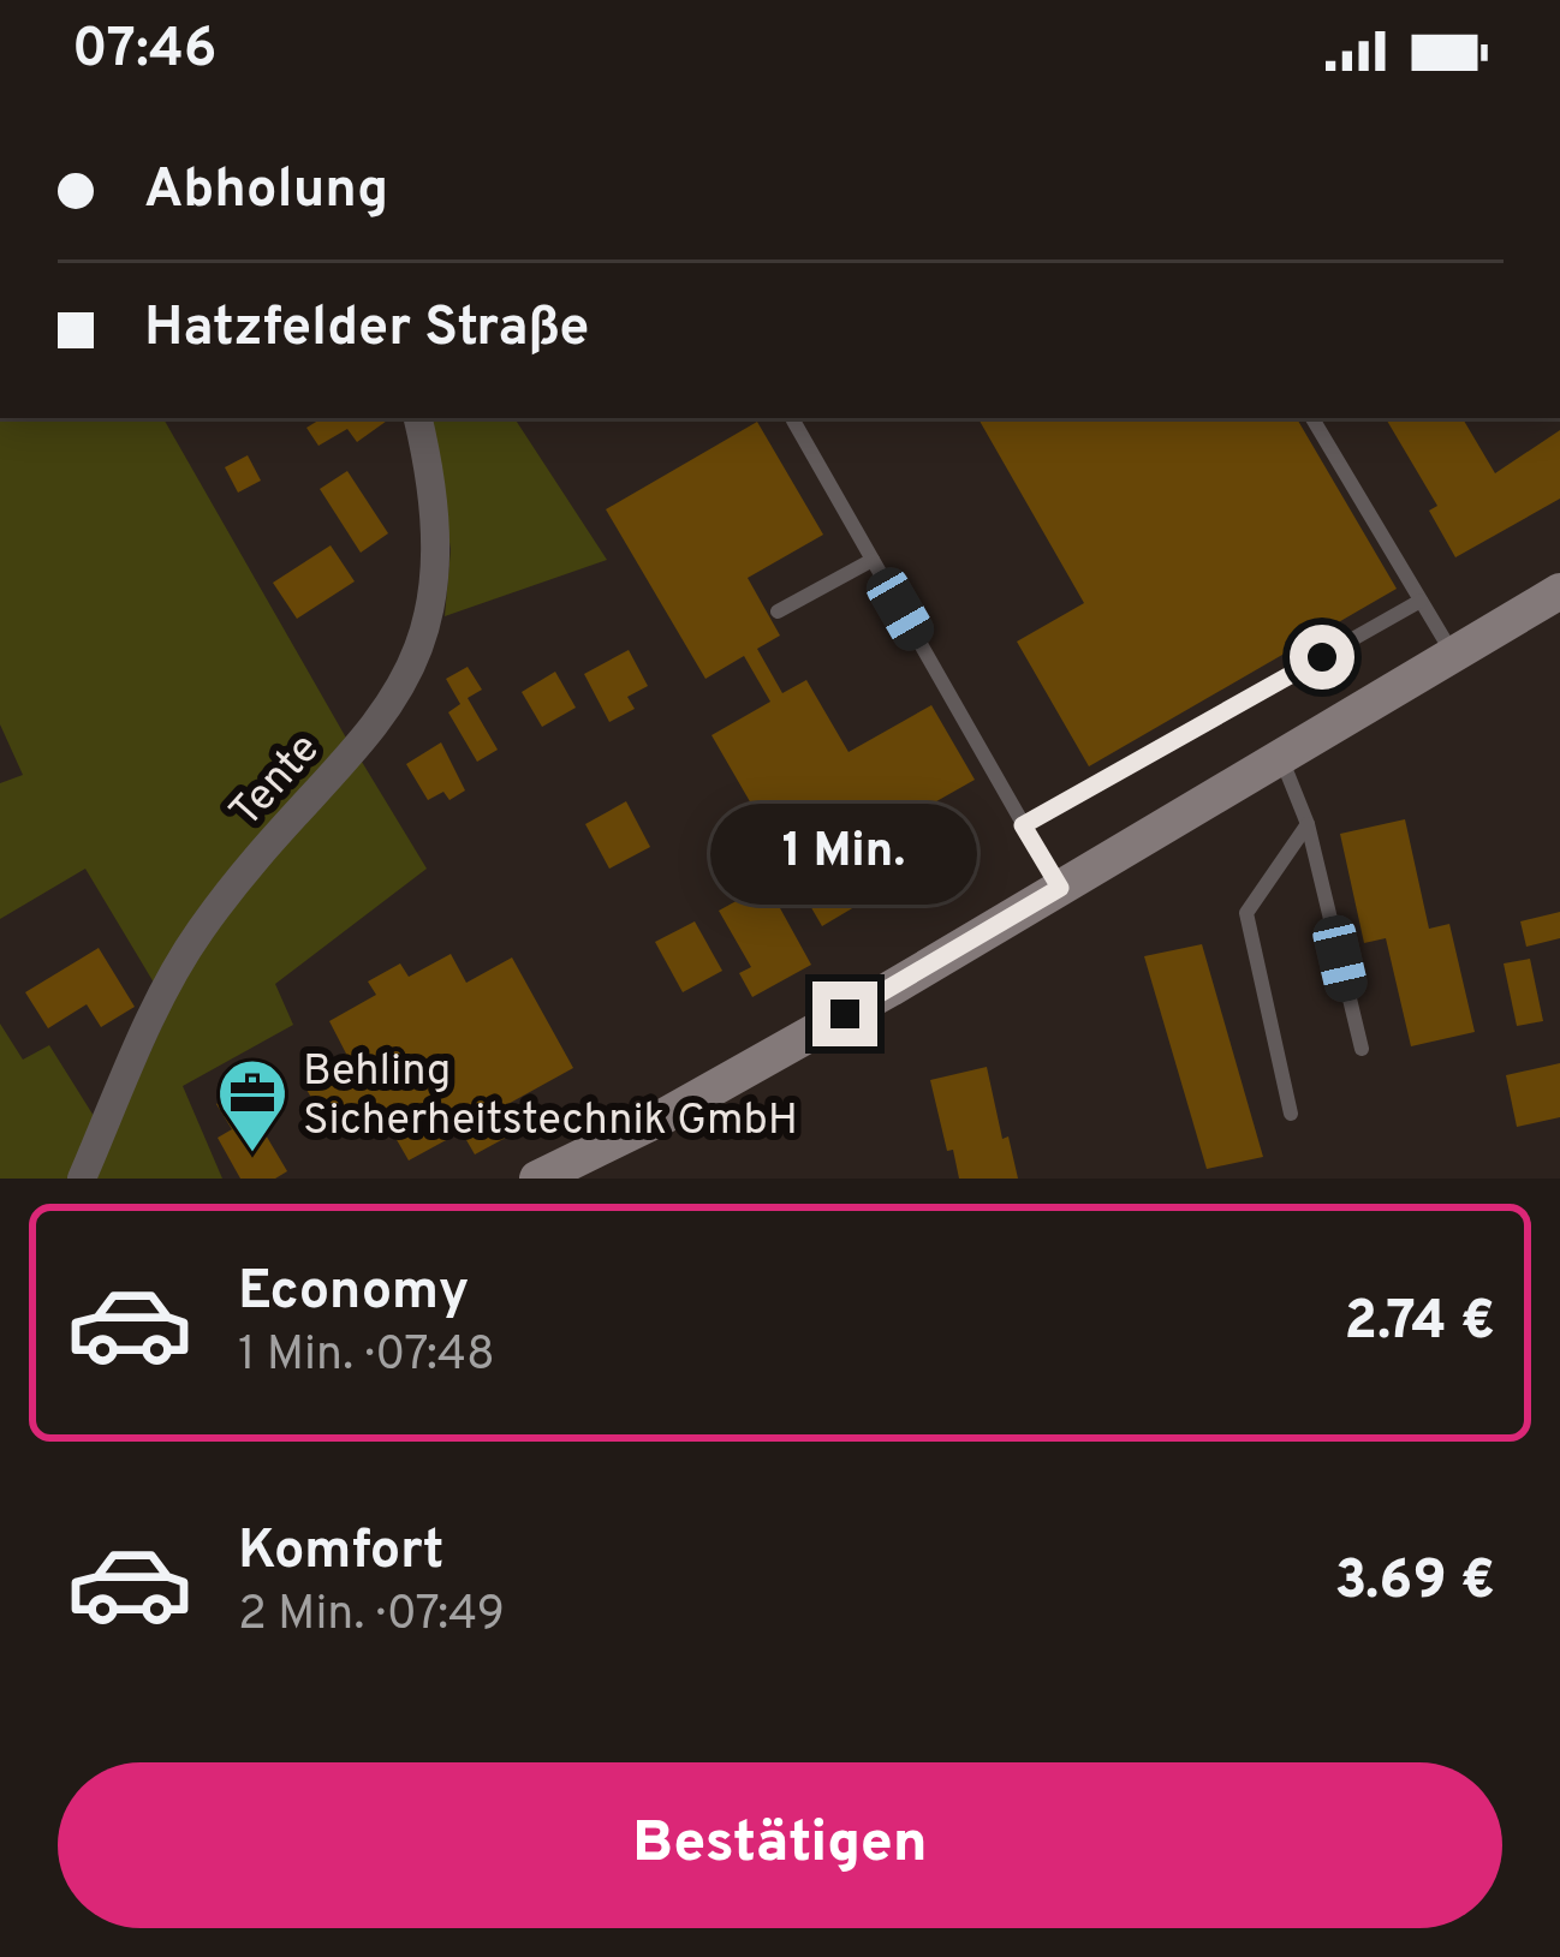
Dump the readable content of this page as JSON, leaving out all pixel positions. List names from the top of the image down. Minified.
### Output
{"streets":{"street":["Tente"]},"places":{"office":["Behling Sicherheitstechnik GmbH"]},"page":{"status":"07:46","banner":["Abholung","Hatzfelder Straße"],"bubble":"1 Min.","list":[{"name":"Economy","note":"1 Min. · 07:48","value":"2.74 €"},{"name":"Komfort","note":"2 Min. · 07:49","value":"3.69 €"}],"buttons":"Bestätigen"}}
